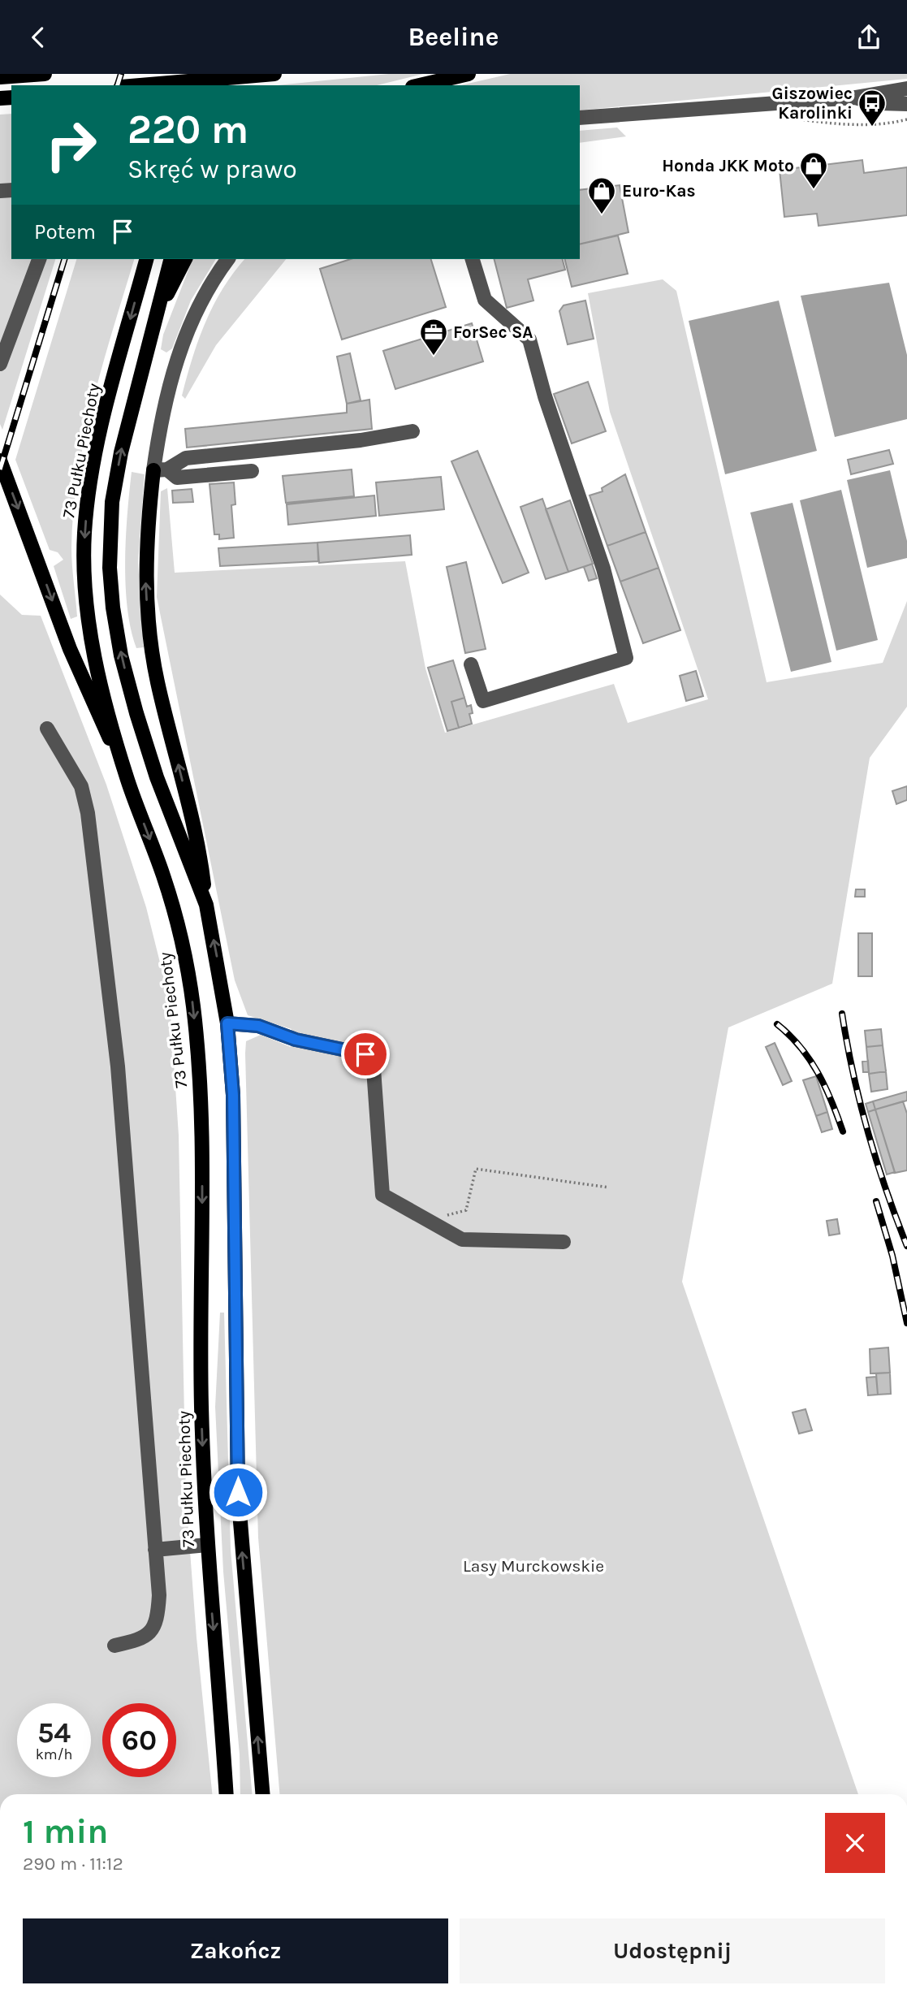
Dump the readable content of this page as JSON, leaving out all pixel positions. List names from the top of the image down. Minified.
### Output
{"streets":{"main road":["73 Pułku Piechoty"]},"parks":["Lasy Murckowskie"],"places":{"bus stop":["Giszowiec Karolinki"],"shop":["Honda JKK Moto","Euro-Kas"],"office":["ForSec SA"]},"page":{"header":"Beeline","turn":["220 m","Skręć w prawo"],"then":"Potem","speed":"54 km/h","limit":"60","heading":["1 min","290 m · 11:12"],"buttons":["Zakończ","Udostępnij"]}}
